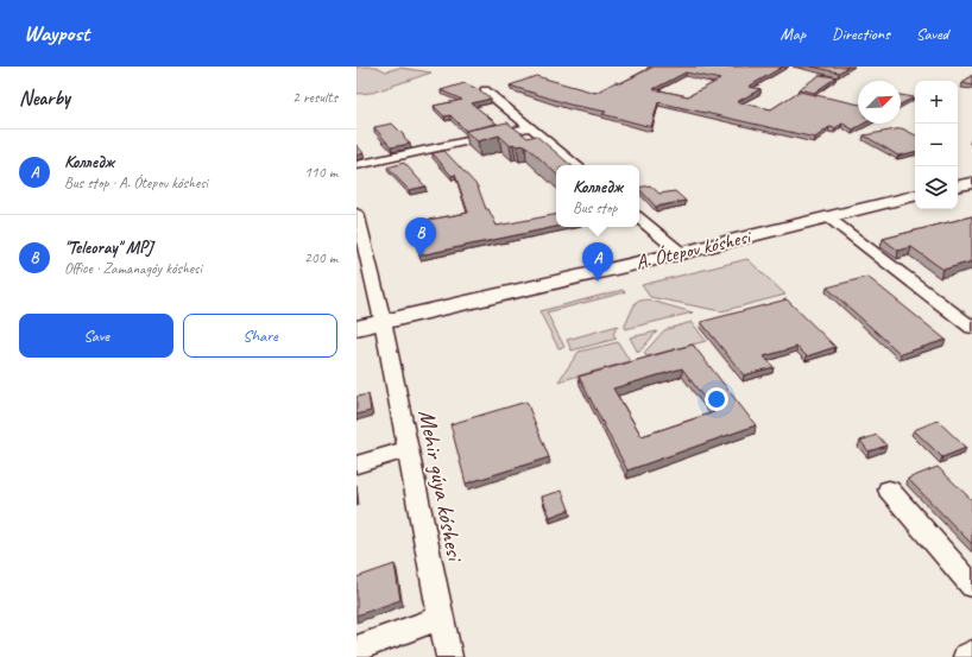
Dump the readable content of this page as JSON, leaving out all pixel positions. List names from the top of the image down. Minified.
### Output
{"streets":{"main road":["A. Ótepov kóshesi"],"street":["Mehir gúyа kóshesi"]},"crossings":[["A. Ótepov kóshesi","Mehir gúyа kóshesi"]],"north":"top right","page":{"header":"Waypost","nav":["Map","Directions","Saved"],"heading":["Nearby","2 results"],"map_buttons":["+","−"],"list":[{"mark":"A","name":"Колледж","note":"Bus stop · A. Ótepov kóshesi","value":"110 m"},{"mark":"B","name":"\"Teleoray\" MPJ","note":"Office · Zamanagóy kóshesi","value":"200 m"}],"popup":["Колледж","Bus stop"],"pins":["B","A"],"buttons":["Save","Share"]}}
